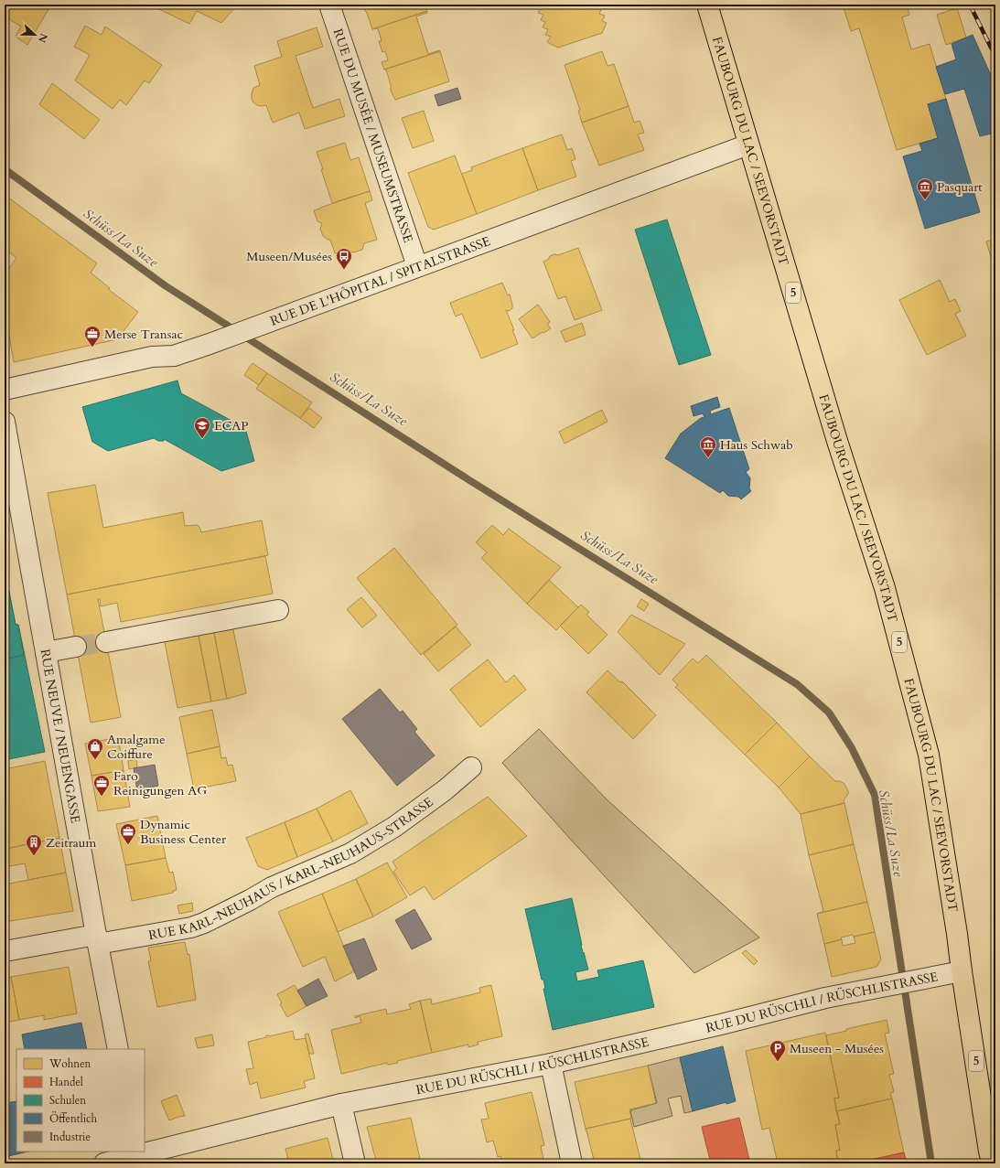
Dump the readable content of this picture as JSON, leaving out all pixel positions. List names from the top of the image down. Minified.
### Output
{"streets":{"main road":["FAUBOURG DU LAC / SEEVORSTADT","5"],"street":["RUE DU MUSÉE / MUSEUMSTRASSE","RUE DE L'HÔPITAL / SPITALSTRASSE","RUE NEUVE / NEUENGASSE","RUE KARL-NEUHAUS / KARL-NEUHAUS-STRASSE","RUE DU RÜSCHLI / RÜSCHLISTRASSE"]},"crossings":[["RUE DU MUSÉE / MUSEUMSTRASSE","RUE DE L'HÔPITAL / SPITALSTRASSE"],["FAUBOURG DU LAC / SEEVORSTADT","RUE DE L'HÔPITAL / SPITALSTRASSE"],["FAUBOURG DU LAC / SEEVORSTADT","RUE DU RÜSCHLI / RÜSCHLISTRASSE"],["RUE NEUVE / NEUENGASSE","RUE KARL-NEUHAUS / KARL-NEUHAUS-STRASSE"]],"water":["Schüss/La Suze"],"places":{"museum":["Pasquart","Haus Schwab"],"bus stop":["Museen/Musées"],"office":["Merse Transac","Faro Reinigungen AG","Dynamic Business Center"],"school or university":["ECAP"],"shop":["Amalgame Coiffure"],"building":["Zeitraum"],"parking":["Museen - Musées"]},"legend":["Wohnen","Handel","Schulen","Öffentlich","Industrie"],"north":"right"}
